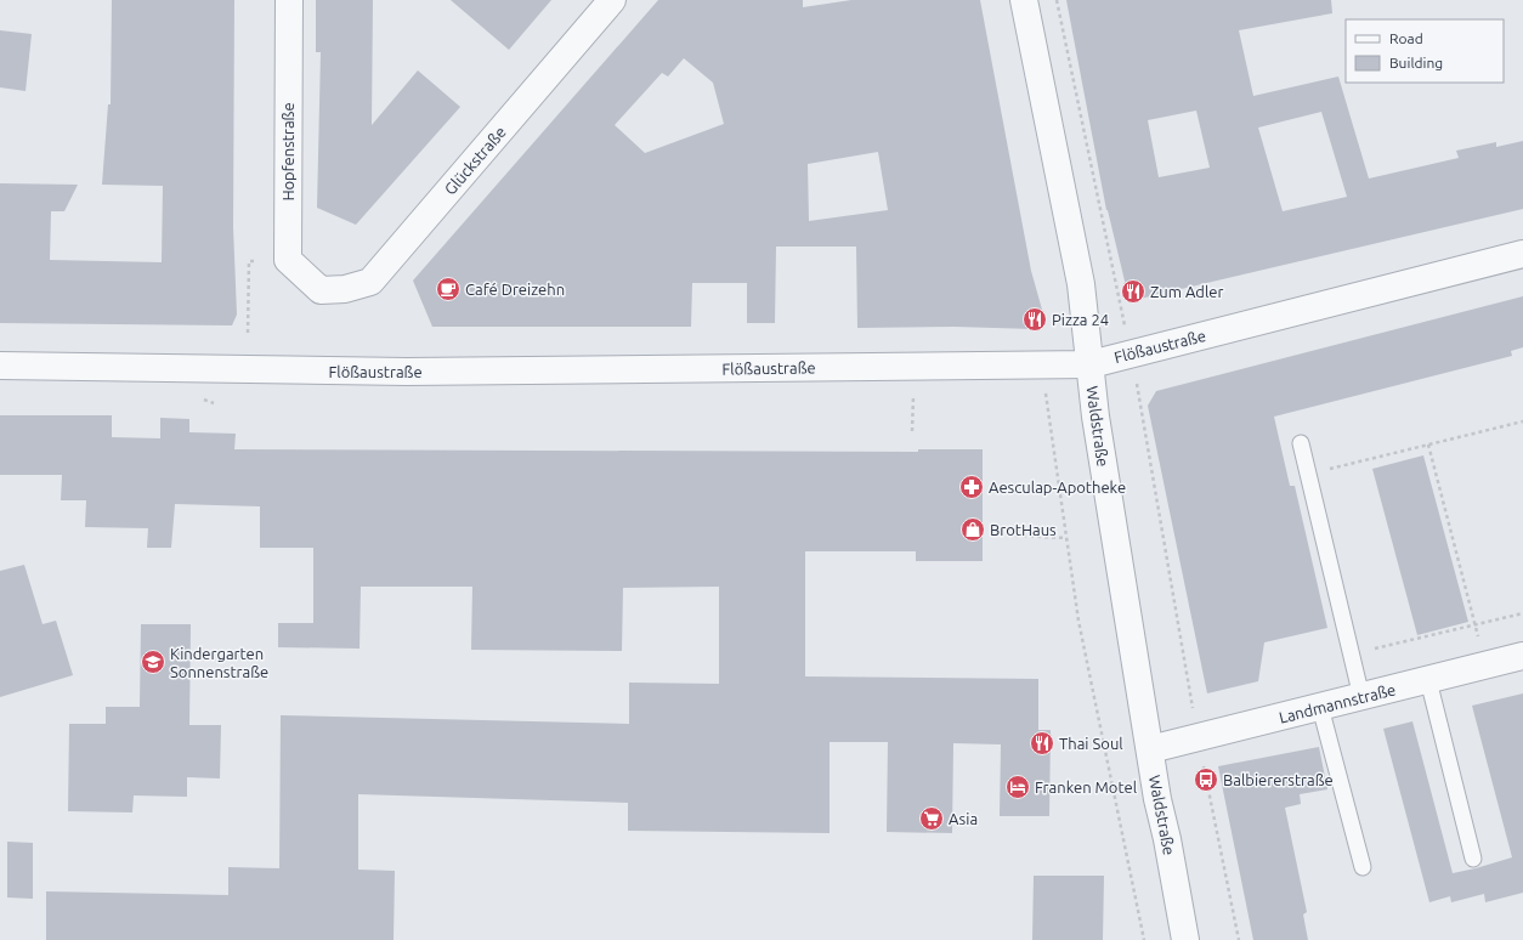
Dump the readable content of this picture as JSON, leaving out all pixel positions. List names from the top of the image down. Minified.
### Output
{"streets":{"street":["Hopfenstraße","Glückstraße","Flößaustraße","Waldstraße","Landmannstraße"]},"crossings":[["Hopfenstraße","Glückstraße"],["Flößaustraße","Waldstraße"],["Waldstraße","Landmannstraße"]],"places":{"cafe":["Café Dreizehn"],"restaurant":["Zum Adler","Pizza 24","Thai Soul"],"pharmacy":["Aesculap-Apotheke"],"shop":["BrotHaus"],"school or university":["Kindergarten Sonnenstraße"],"bus stop":["Balbiererstraße"],"hotel":["Franken Motel"],"supermarket":["Asia"]},"legend":["Road","Building"]}
